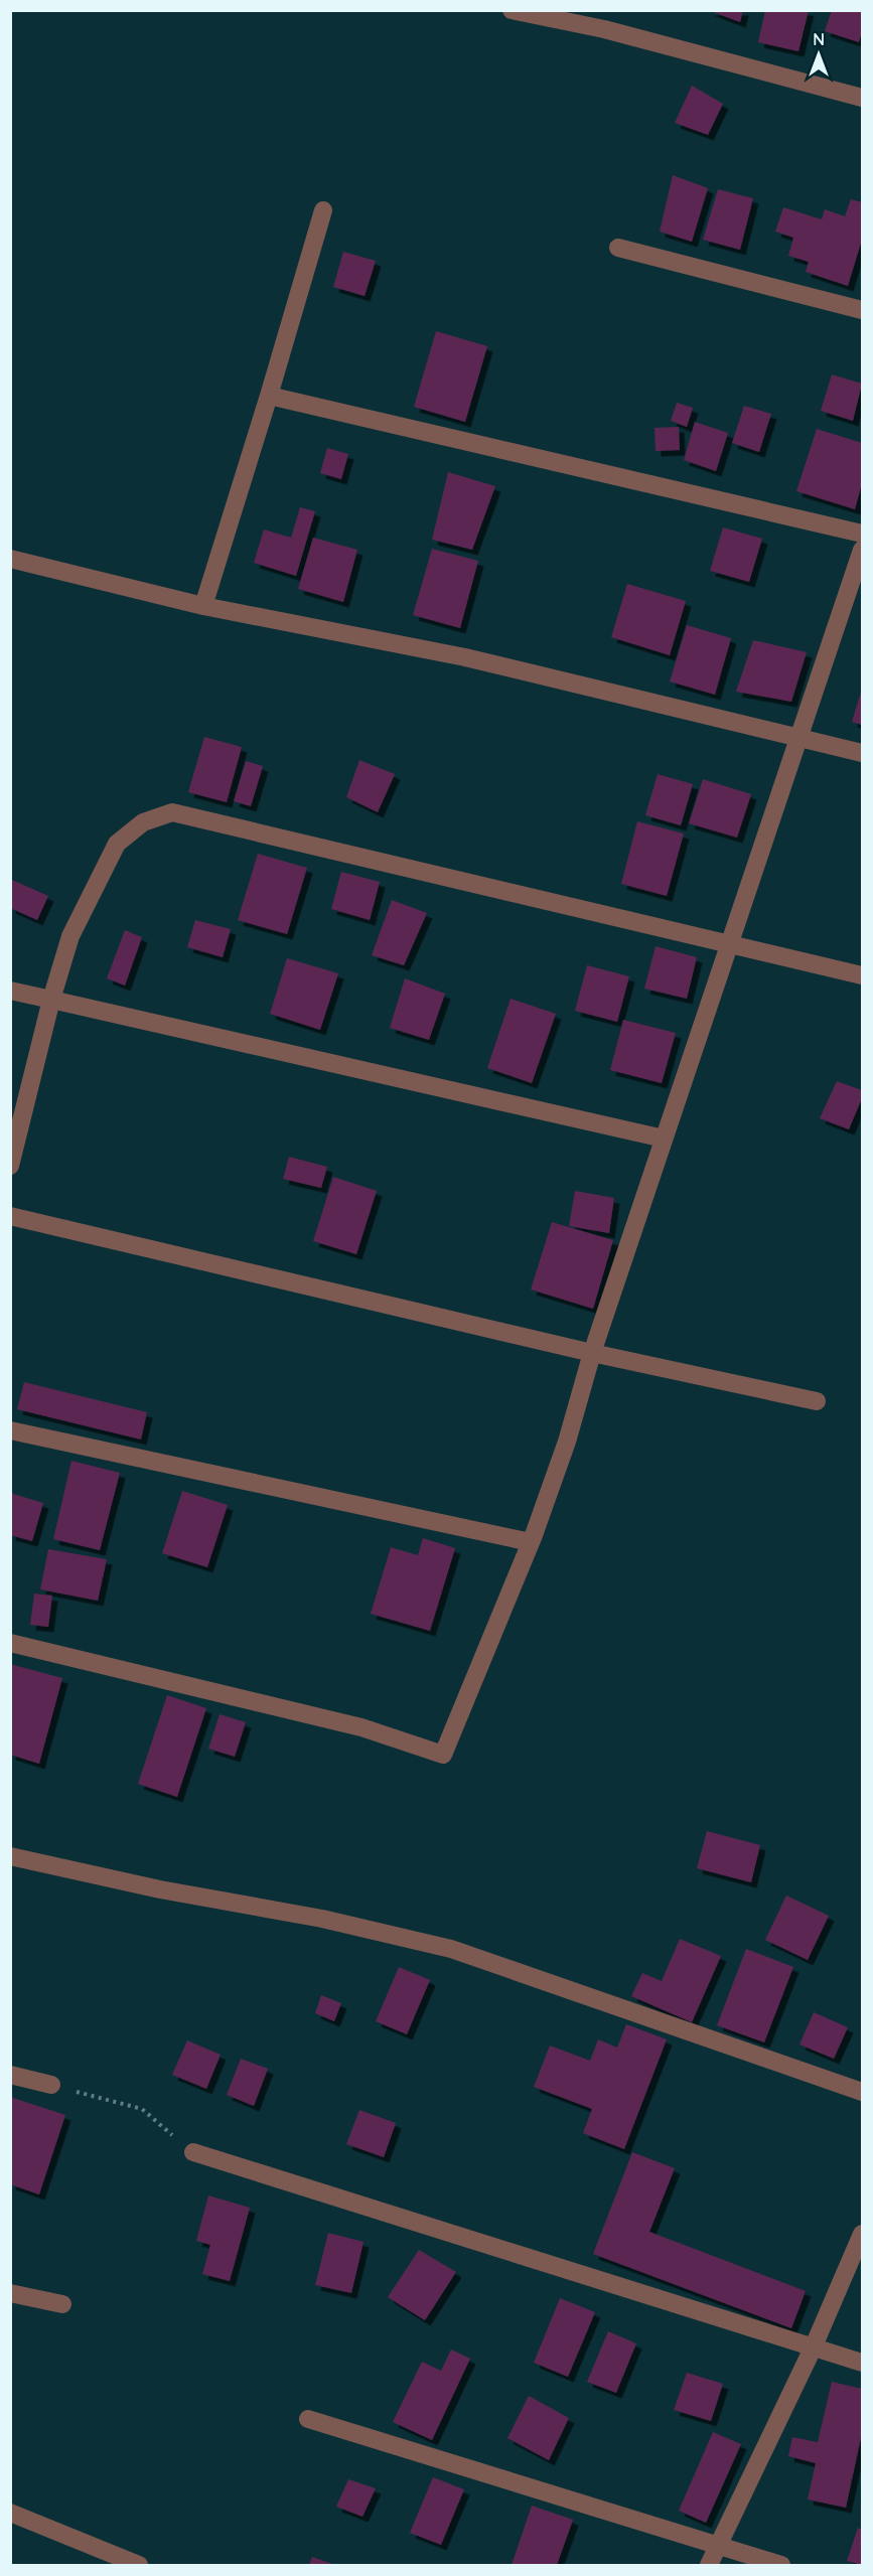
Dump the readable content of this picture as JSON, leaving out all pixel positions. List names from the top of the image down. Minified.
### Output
{"north":"top"}
